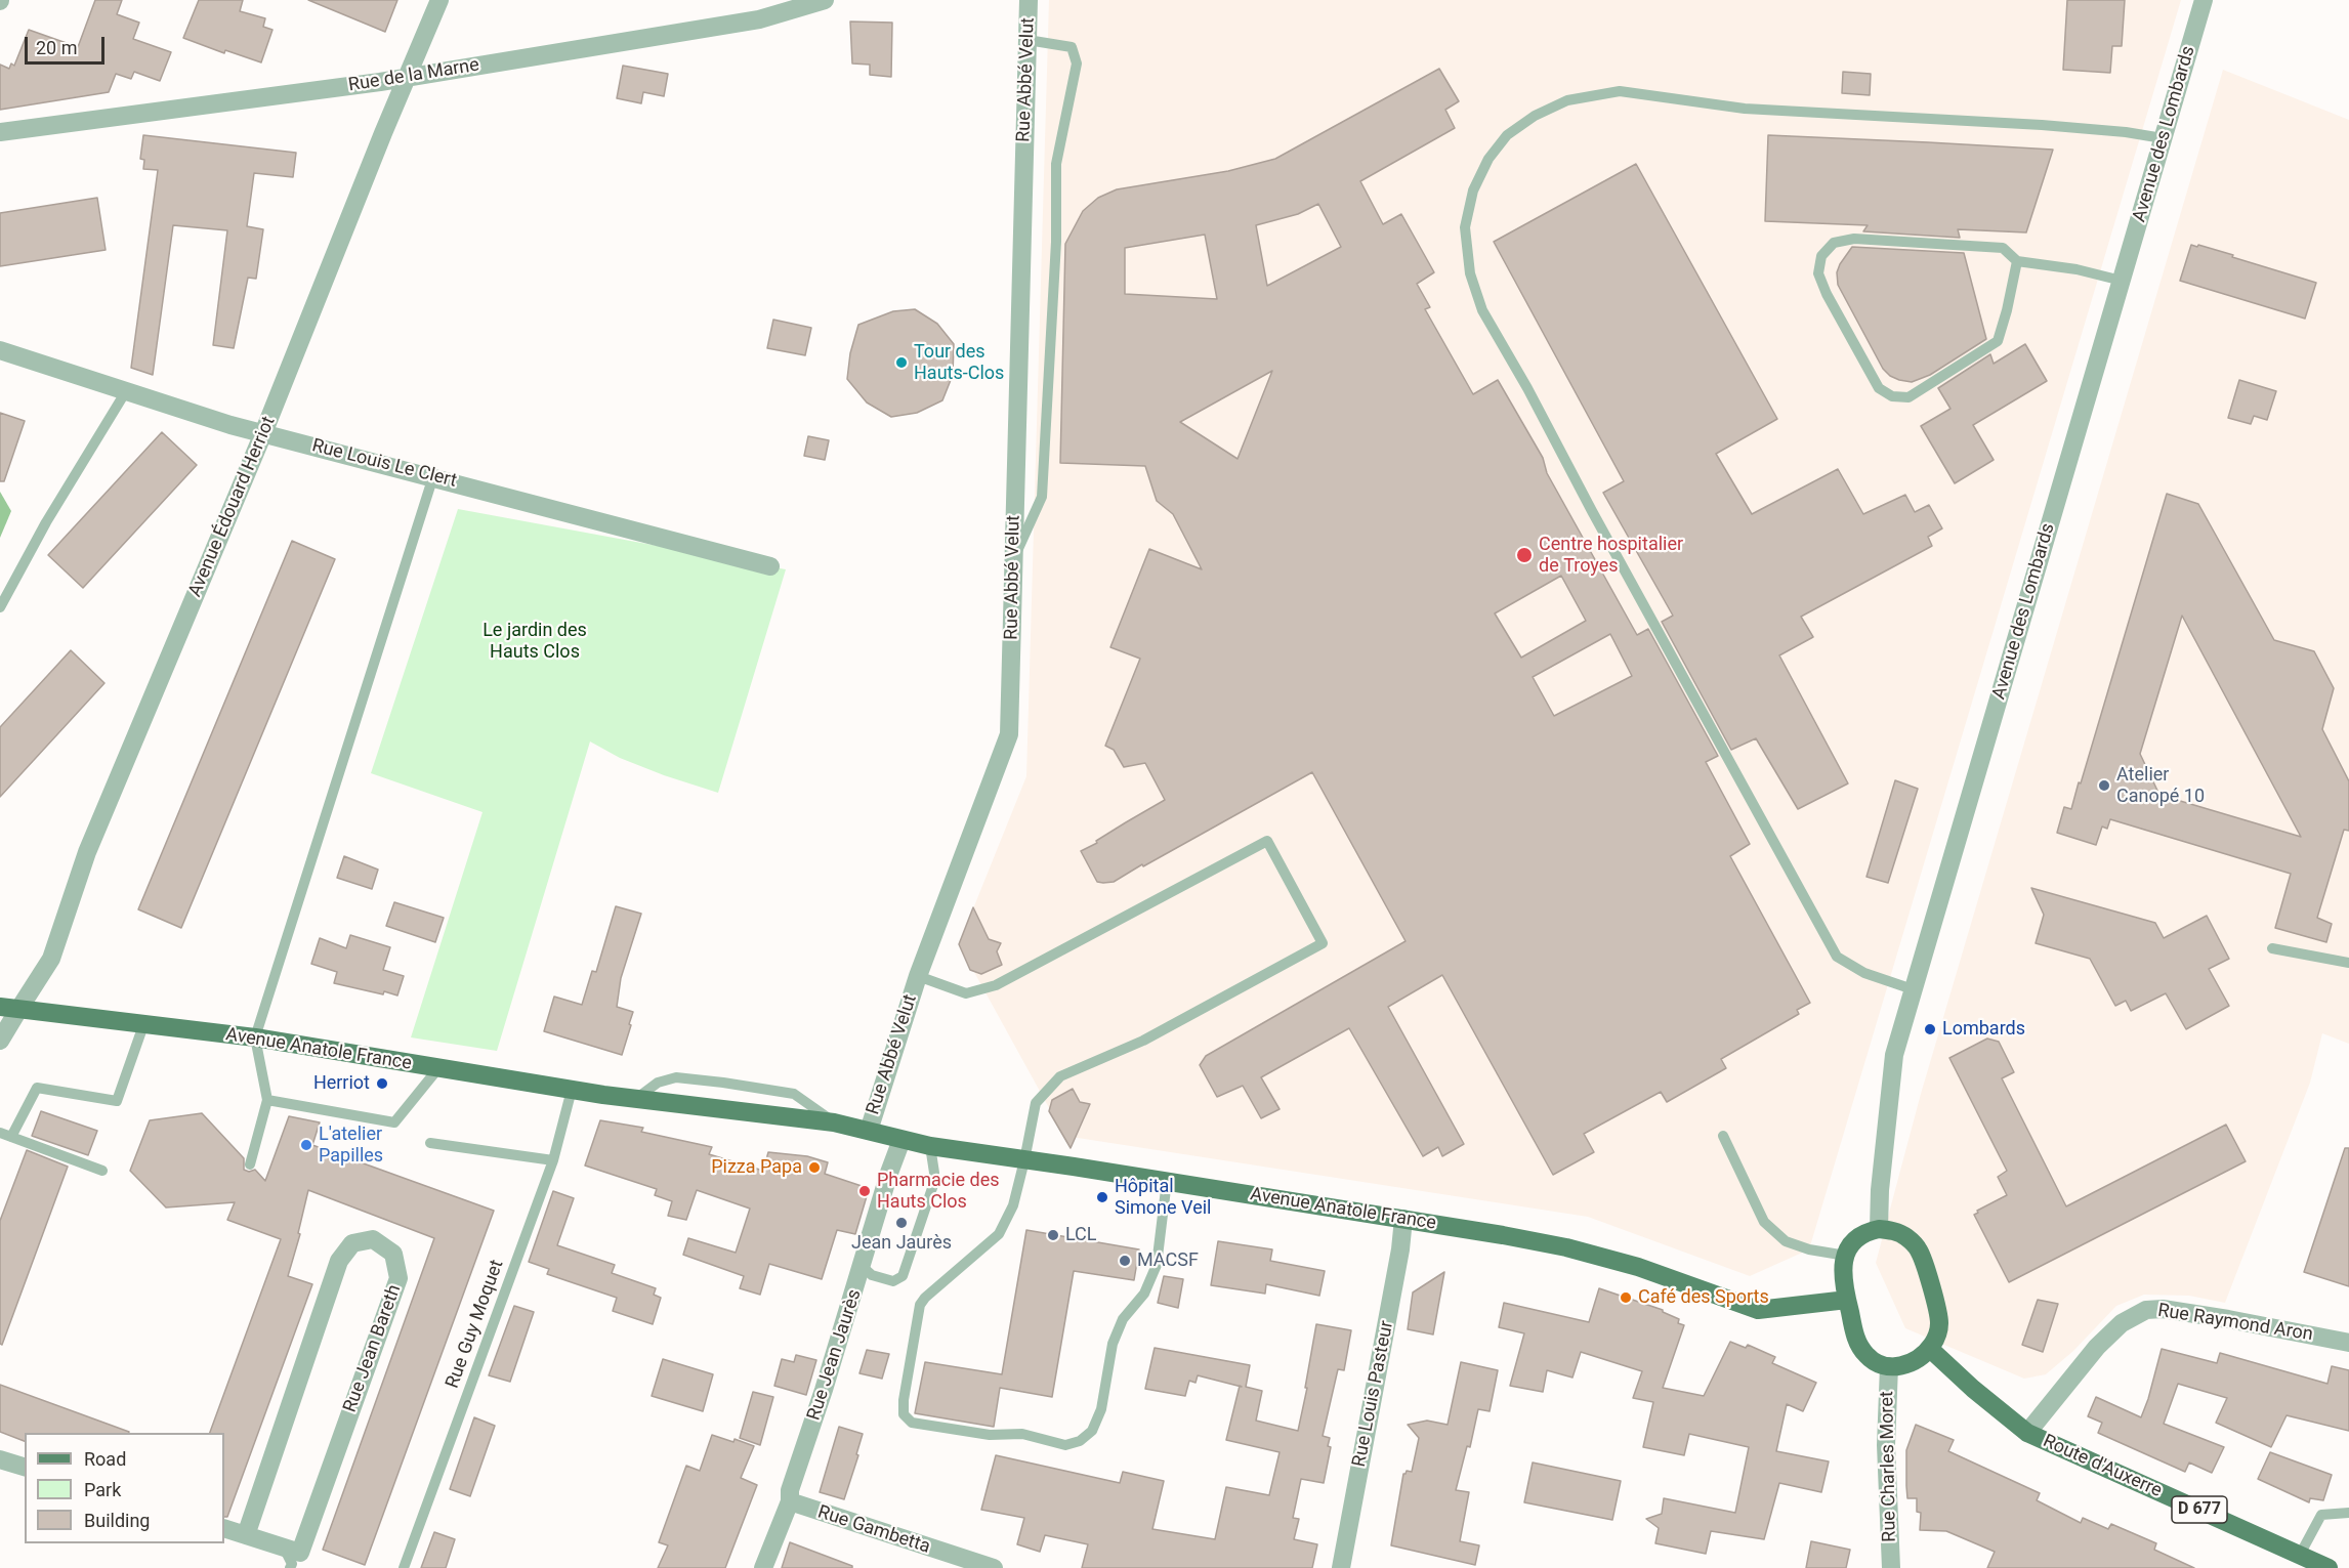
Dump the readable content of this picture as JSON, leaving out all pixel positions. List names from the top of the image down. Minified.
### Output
{"streets":{"main road":["Avenue Anatole France","Route d'Auxerre","D 677"],"street":["Rue de la Marne","Rue Abbé Velut","Avenue des Lombards","Rue Louis Le Clert","Avenue Édouard Herriot","Rue Raymond Aron","Rue Jean Bareth","Rue Jean Jaurès","Rue Louis Pasteur","Rue Charles Moret","Rue Gambetta"],"lane":["Rue Guy Moquet"]},"crossings":[["Rue de la Marne","Avenue Édouard Herriot"],["Rue Abbé Velut","Avenue Anatole France"],["Avenue des Lombards","Avenue Anatole France"],["Avenue des Lombards","Rue Charles Moret"],["Avenue des Lombards","Route d'Auxerre"],["Rue Louis Le Clert","Avenue Édouard Herriot"],["Avenue Édouard Herriot","Avenue Anatole France"],["Avenue Anatole France","Rue Guy Moquet"],["Avenue Anatole France","Rue Jean Jaurès"],["Avenue Anatole France","Rue Louis Pasteur"],["Avenue Anatole France","Rue Charles Moret"],["Avenue Anatole France","Route d'Auxerre"],["Rue Raymond Aron","Route d'Auxerre"],["Rue Jean Jaurès","Rue Gambetta"],["Rue Charles Moret","Route d'Auxerre"]],"parks":["Le jardin des Hauts Clos"],"places":["Tour des Hauts-Clos","Centre hospitalier de Troyes","Atelier Canopé 10","Lombards","Herriot","L'atelier Papilles","Pizza Papa","Pharmacie des Hauts Clos","Hôpital Simone Veil","Jean Jaurès","LCL","MACSF","Café des Sports"],"legend":["Road","Park","Building"],"scale_bar":"20 m"}
